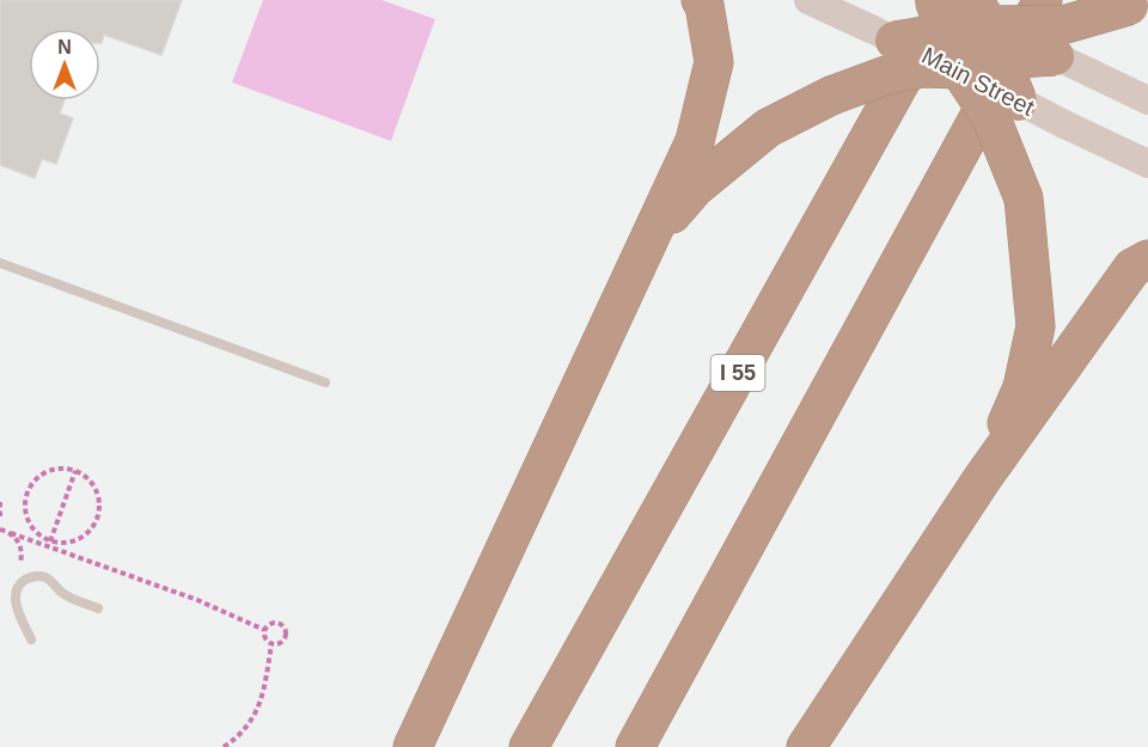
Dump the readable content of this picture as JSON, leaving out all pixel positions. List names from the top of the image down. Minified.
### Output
{"streets":{"highway":["I 55"],"main road":["Main Street"]},"north":"top"}
